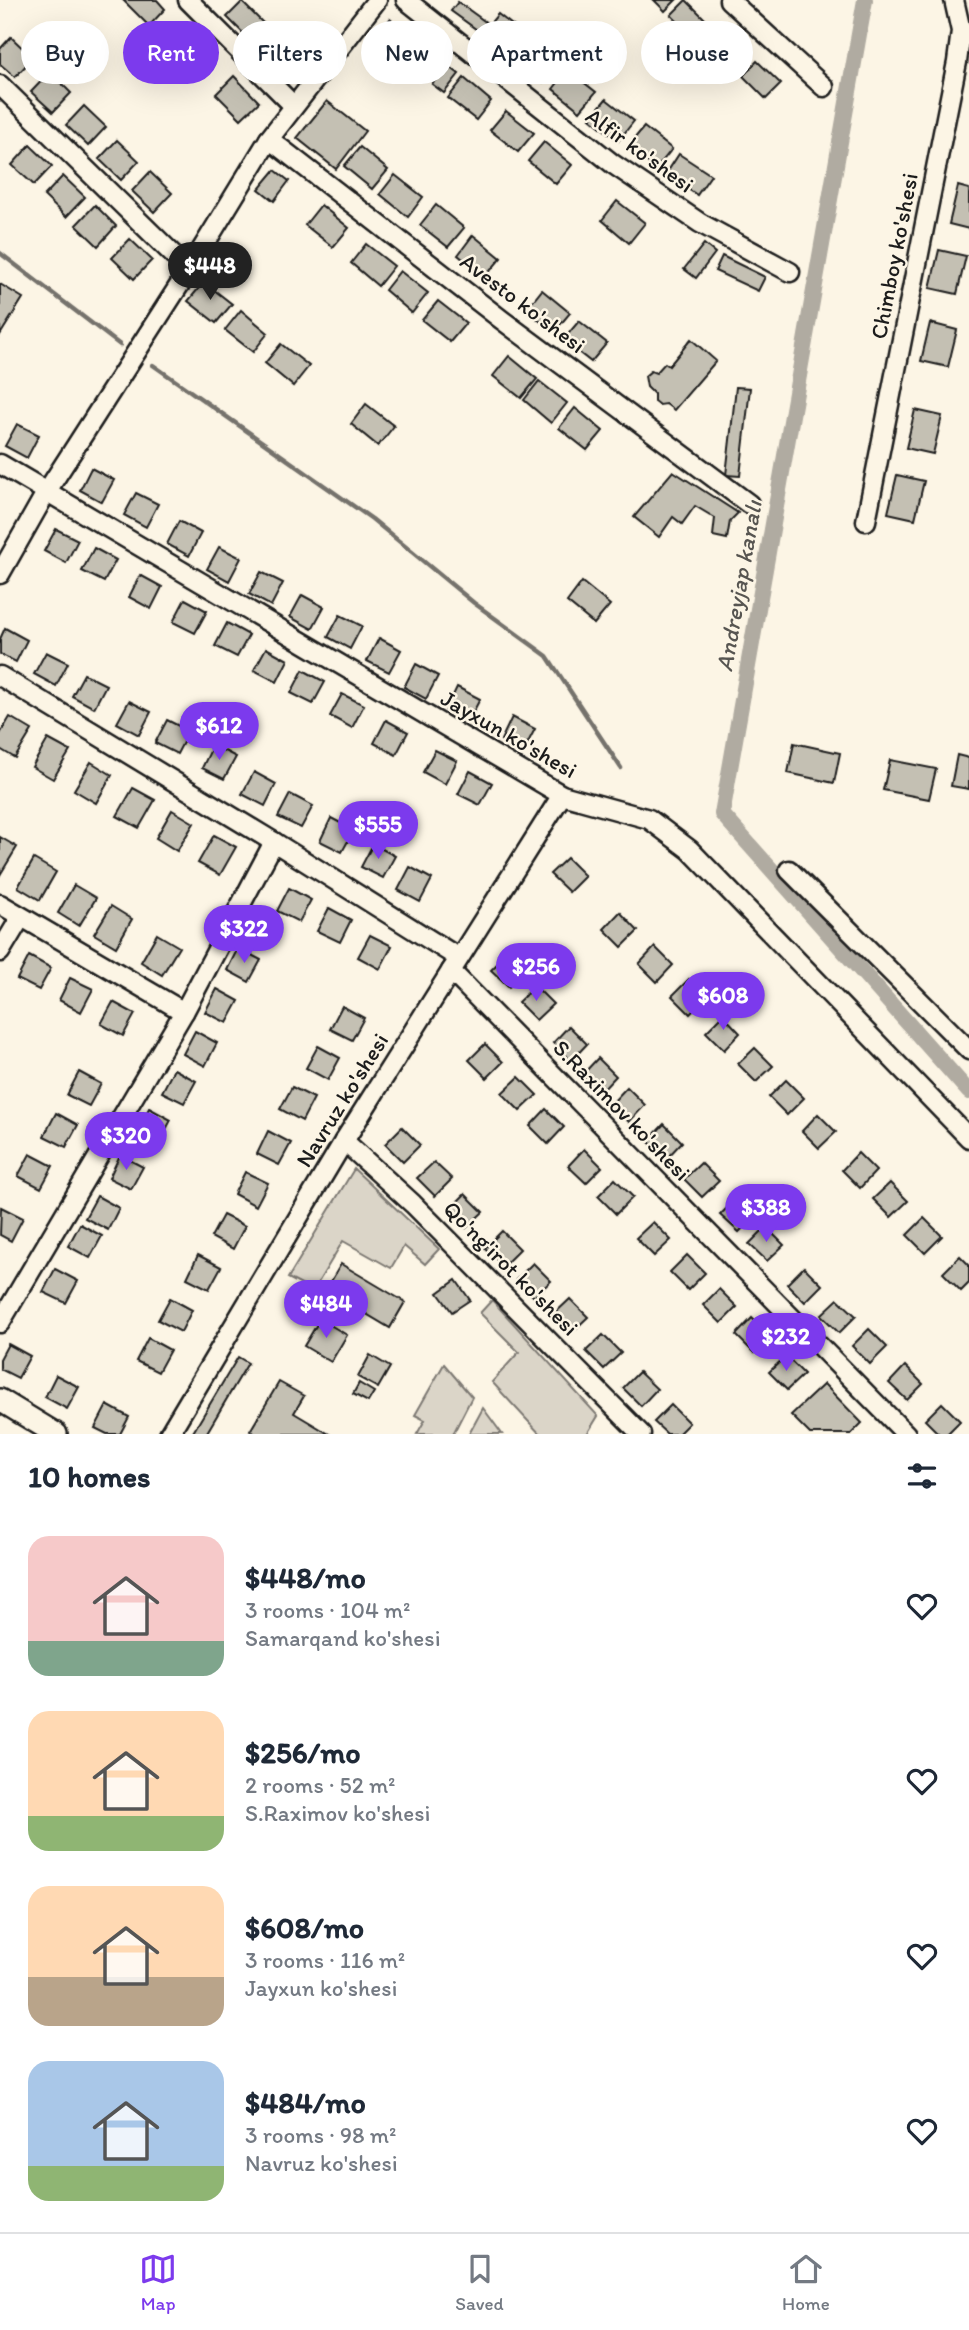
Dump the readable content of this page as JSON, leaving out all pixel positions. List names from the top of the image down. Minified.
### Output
{"streets":{"street":["Alfir ko'shesi","Chimboy ko'shesi","Avesto ko'shesi","Jayxun ko'shesi","Navruz ko'shesi","S.Raximov ko'shesi","Qo'ng'irot ko'shesi"]},"crossings":[["Jayxun ko'shesi","Navruz ko'shesi"],["Navruz ko'shesi","S.Raximov ko'shesi"],["Navruz ko'shesi","Qo'ng'irot ko'shesi"]],"water":["Andreyjap kanalı"],"page":{"chip":["Buy","Rent","Filters","New","Apartment","House"],"price":["$448","$612","$555","$322","$256","$608","$320","$388","$484","$232"],"heading":"10 homes","list":[{"name":"$448/mo","note":"3 rooms · 104 m² · Samarqand ko'shesi"},{"name":"$256/mo","note":"2 rooms · 52 m² · S.Raximov ko'shesi"},{"name":"$608/mo","note":"3 rooms · 116 m² · Jayxun ko'shesi"},{"name":"$484/mo","note":"3 rooms · 98 m² · Navruz ko'shesi"}],"tabs":["Map","Saved","Home"]}}
